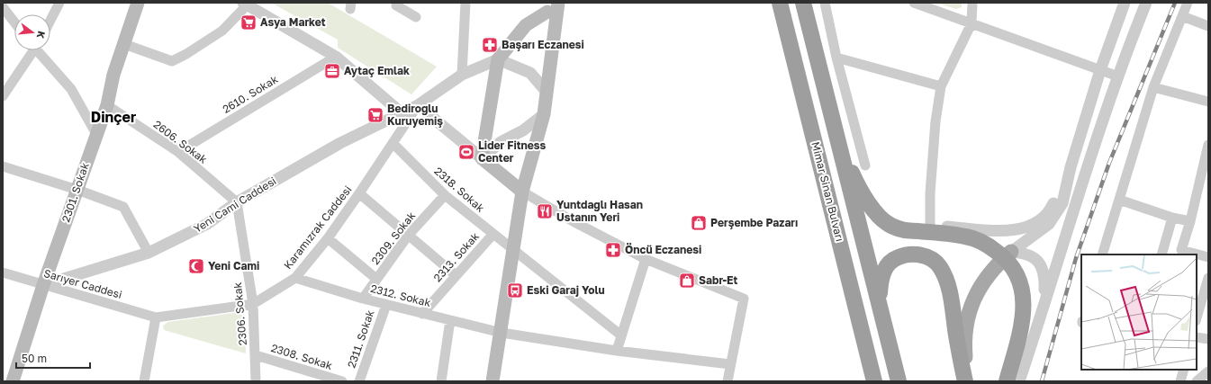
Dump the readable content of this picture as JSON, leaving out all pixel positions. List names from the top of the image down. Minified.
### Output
{"streets":{"highway":["Mimar Sinan Bulvarı"],"main road":["2301. Sokak"],"street":["2610. Sokak","2606. Sokak","2318. Sokak","Yeni Cami Caddesi","Karamızrak Caddesi","2309. Sokak","2313. Sokak","Sarıyer Caddesi","2312. Sokak","2306. Sokak","2311. Sokak","2308. Sokak"]},"crossings":[["2610. Sokak","2606. Sokak"],["2606. Sokak","2301. Sokak"],["2606. Sokak","Yeni Cami Caddesi"],["2606. Sokak","2306. Sokak"],["2318. Sokak","Karamızrak Caddesi"],["2318. Sokak","2309. Sokak"],["2318. Sokak","2313. Sokak"],["2301. Sokak","Yeni Cami Caddesi"],["2301. Sokak","Sarıyer Caddesi"],["Yeni Cami Caddesi","Karamızrak Caddesi"],["Yeni Cami Caddesi","Sarıyer Caddesi"],["Yeni Cami Caddesi","2306. Sokak"],["Karamızrak Caddesi","Sarıyer Caddesi"],["Karamızrak Caddesi","2312. Sokak"],["Karamızrak Caddesi","2306. Sokak"],["2309. Sokak","2312. Sokak"],["2313. Sokak","2312. Sokak"],["2312. Sokak","2311. Sokak"],["2306. Sokak","2308. Sokak"]],"districts":["Dinçer"],"places":{"supermarket":["Asya Market","Bediroğlu Kuruyemiş"],"pharmacy":["Başarı Eczanesi","Öncü Eczanesi"],"office":["Aytaç Emlak"],"sports":["Lider Fitness Center"],"restaurant":["Yuntdağlı Hasan Ustanın Yeri"],"shop":["Perşembe Pazarı","Sabr-Et"],"mosque":["Yeni Cami"],"bus stop":["Eski Garaj Yolu"]},"scale_bar":"50 m","north":"right"}
